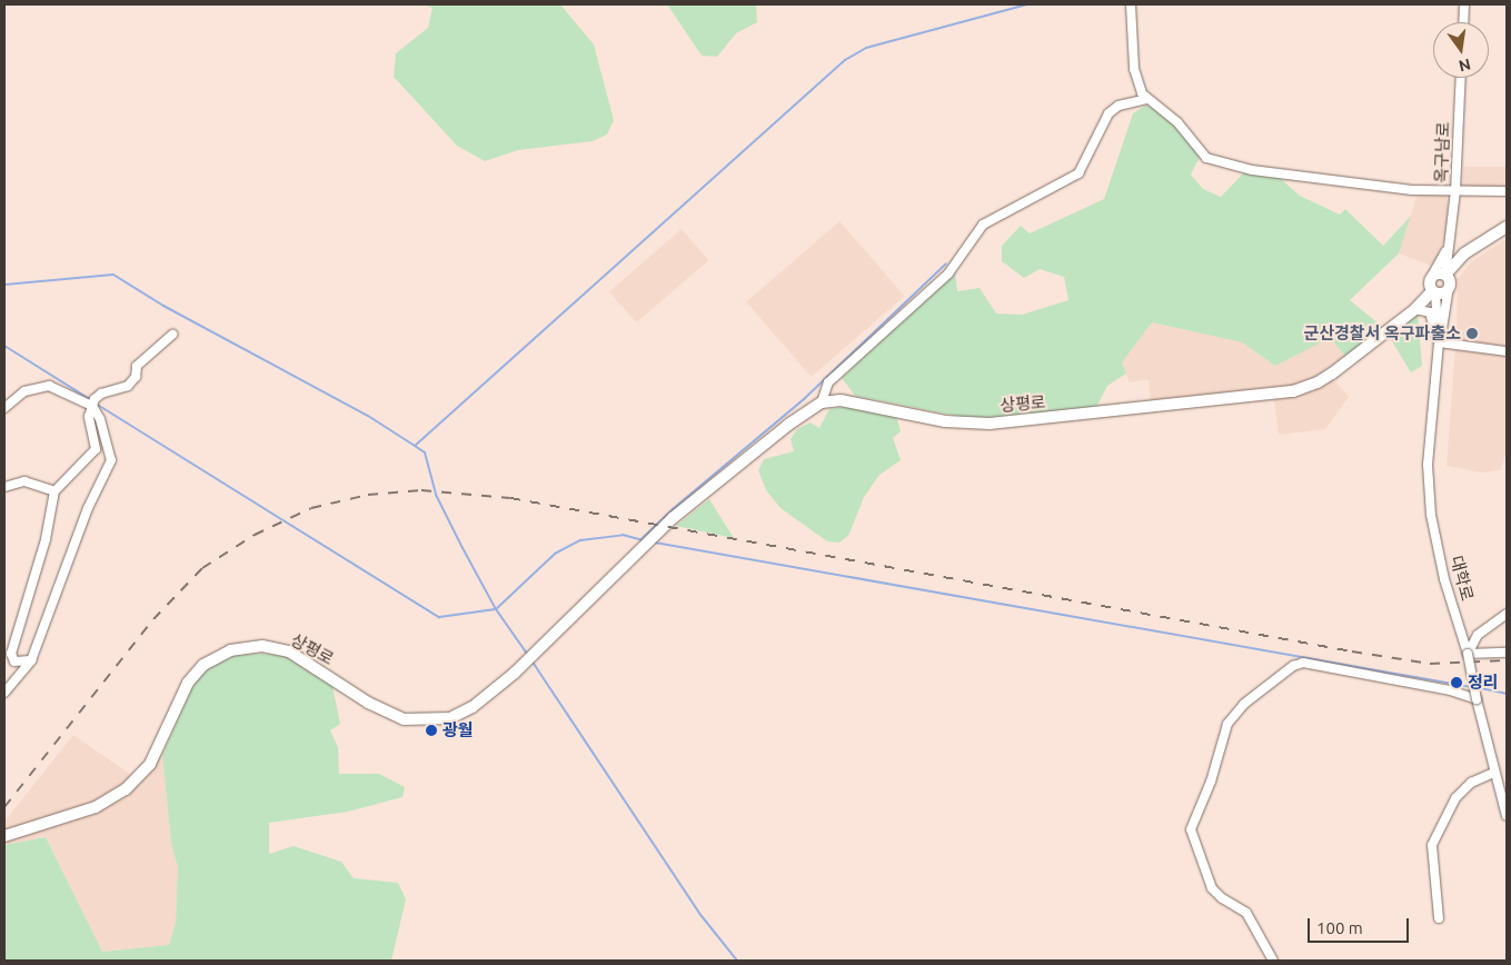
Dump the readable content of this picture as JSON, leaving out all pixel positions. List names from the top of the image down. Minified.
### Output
{"streets":{"main road":["상평로"],"street":["옥구남로","대학로"]},"crossings":[["옥구남로","대학로"],["상평로","대학로"]],"places":["군산경찰서 옥구파출소","정리","광월"],"scale_bar":"100 m","north":"bottom"}
